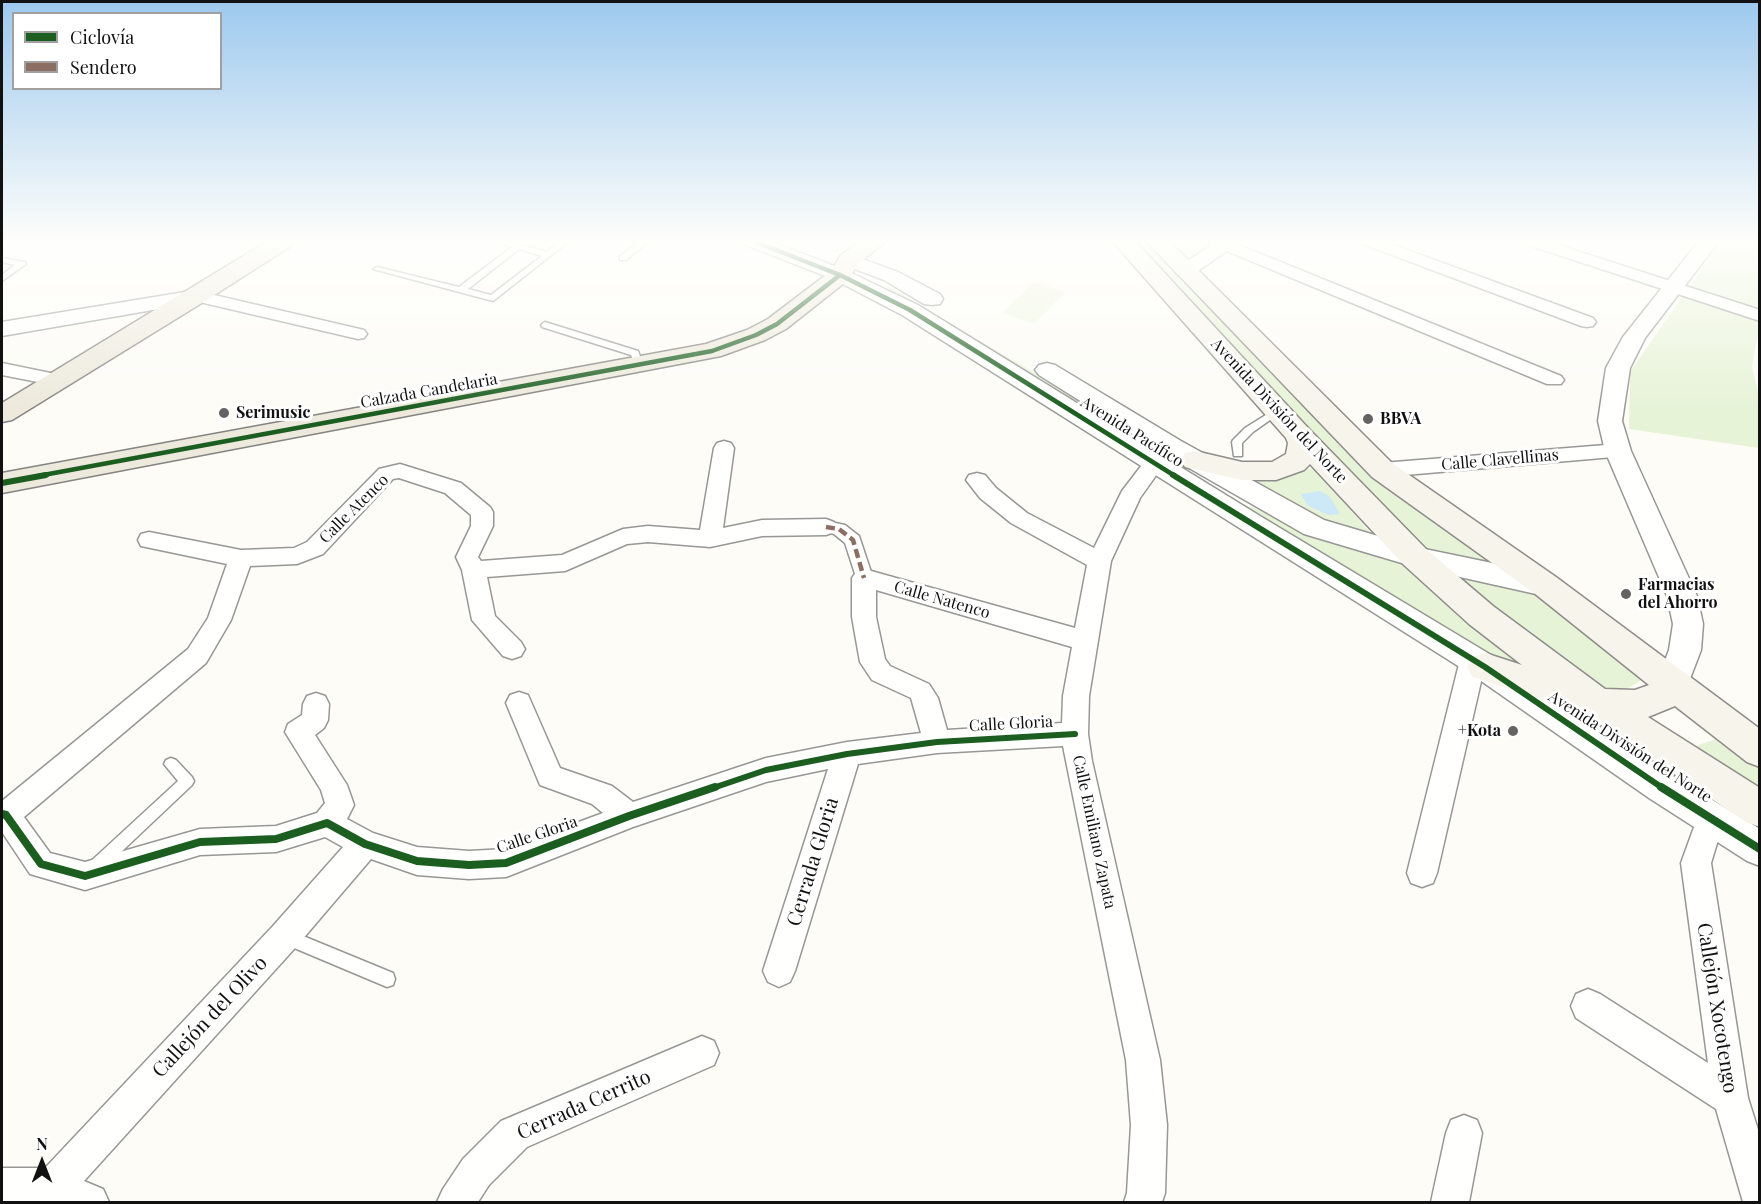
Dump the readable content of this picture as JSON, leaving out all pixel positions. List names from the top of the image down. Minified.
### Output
{"streets":{"main road":["Calzada Candelaria","Avenida División del Norte"],"street":["Avenida Pacífico","Calle Clavellinas","Calle Atenco","Calle Natenco","Calle Gloria","Calle Emiliano Zapata","Cerrada Gloria","Callejón Xocotengo","Callejón del Olivo","Cerrada Cerrito"]},"crossings":[["Avenida División del Norte","Avenida Pacífico"],["Avenida División del Norte","Calle Clavellinas"],["Avenida División del Norte","Callejón Xocotengo"],["Avenida Pacífico","Calle Emiliano Zapata"],["Calle Natenco","Calle Emiliano Zapata"],["Calle Gloria","Calle Emiliano Zapata"],["Calle Gloria","Cerrada Gloria"],["Calle Gloria","Callejón del Olivo"]],"places":["Serimusic","BBVA","Farmacias del Ahorro","+Kota"],"legend":["Ciclovía","Sendero"],"north":"top"}
